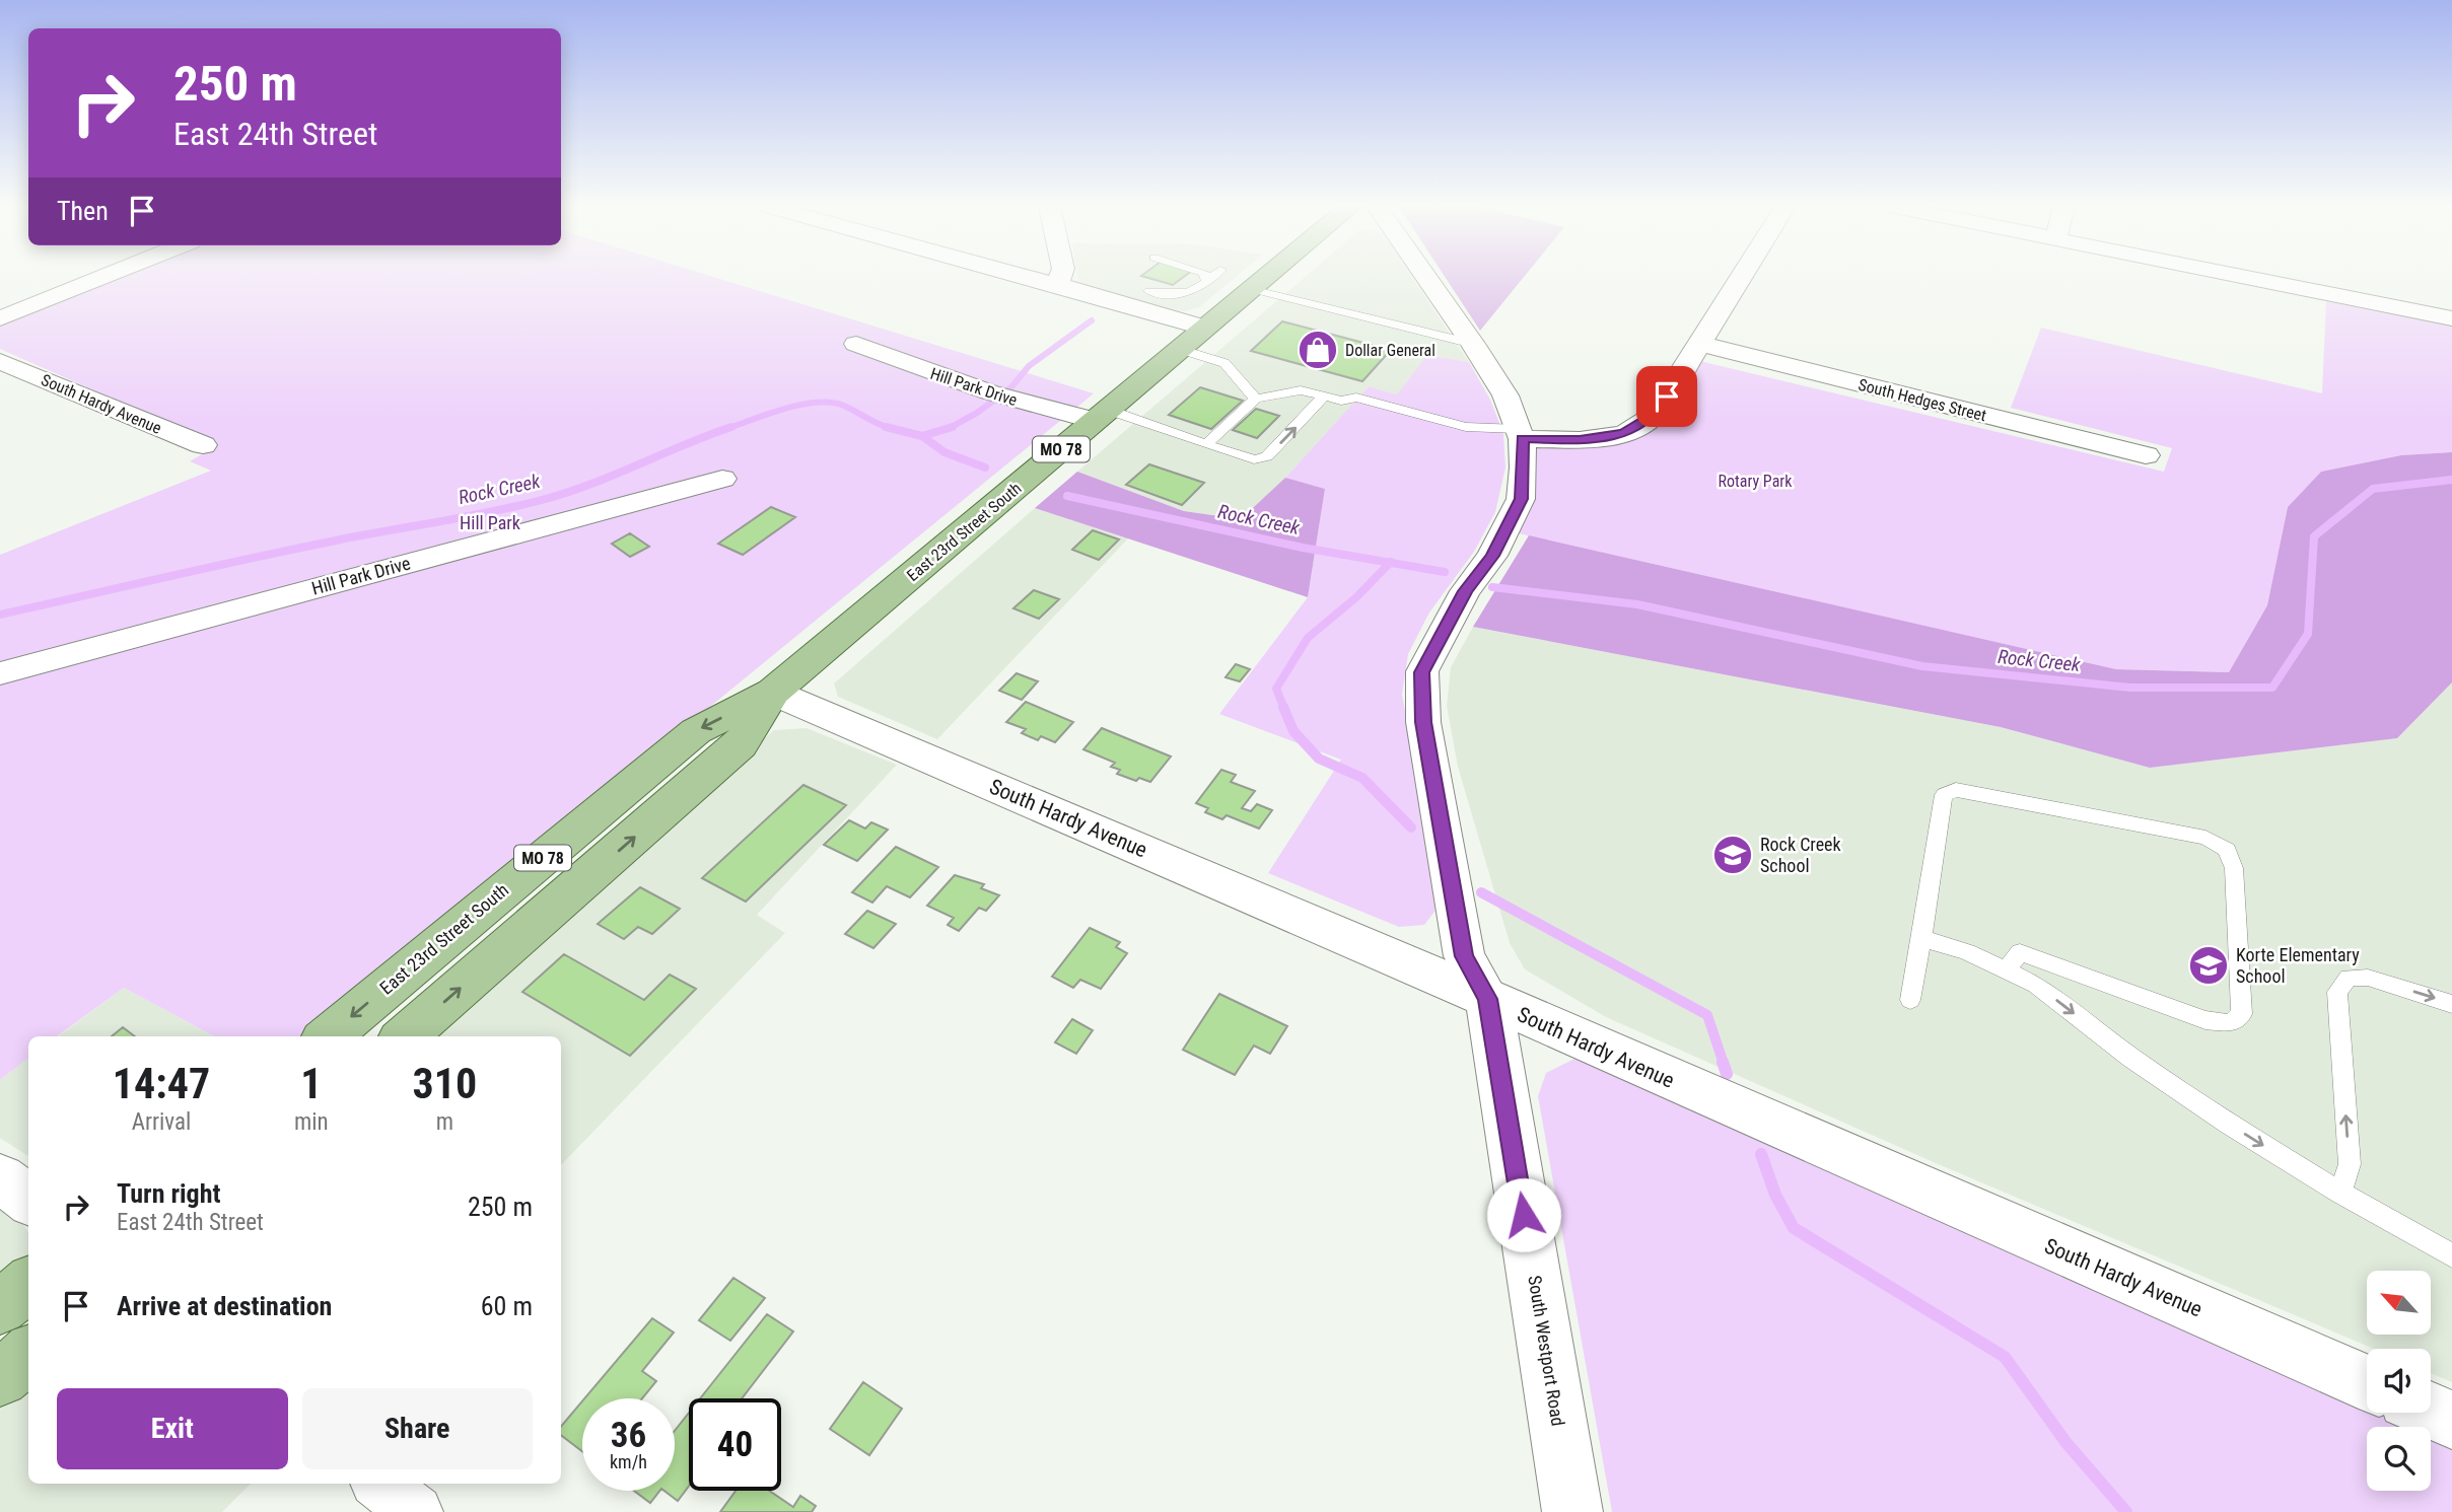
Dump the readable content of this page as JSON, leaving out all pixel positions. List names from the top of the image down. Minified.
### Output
{"streets":{"main road":["MO 78","East 23rd Street South"],"street":["Hill Park Drive","South Hedges Street","South Hardy Avenue","South Westport Road"]},"crossings":[["Hill Park Drive","East 23rd Street South"],["South Hardy Avenue","East 23rd Street South"],["South Hardy Avenue","South Westport Road"]],"water":["Rock Creek"],"parks":["Rotary Park","Hill Park"],"places":{"shop":["Dollar General"],"school or university":["Rock Creek School","Korte Elementary School"]},"north":"top left","page":{"turn":["250 m","East 24th Street"],"then":"Then","eta":["14:47","Arrival","1","min","310","m"],"list":[{"name":"Turn right","note":"East 24th Street","value":"250 m"},{"name":"Arrive at destination","value":"60 m"}],"buttons":["Exit","Share"],"speed":"36 km/h","limit":"40"}}
